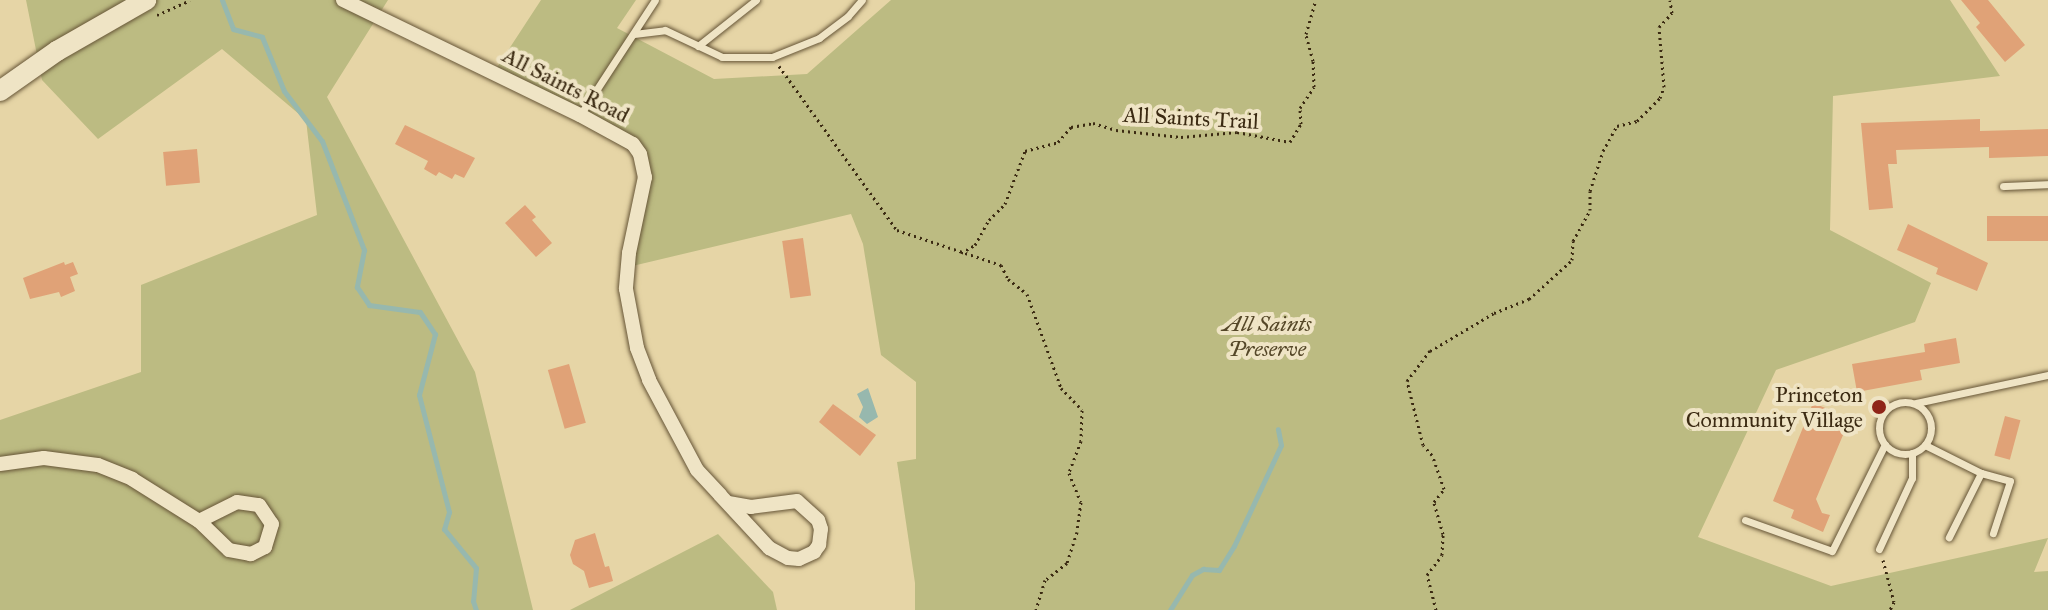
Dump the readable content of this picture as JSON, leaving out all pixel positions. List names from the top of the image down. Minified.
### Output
{"streets":{"street":["All Saints Road"],"path":["All Saints Trail"]},"parks":["All Saints Preserve"],"places":["Princeton Community Village"]}
